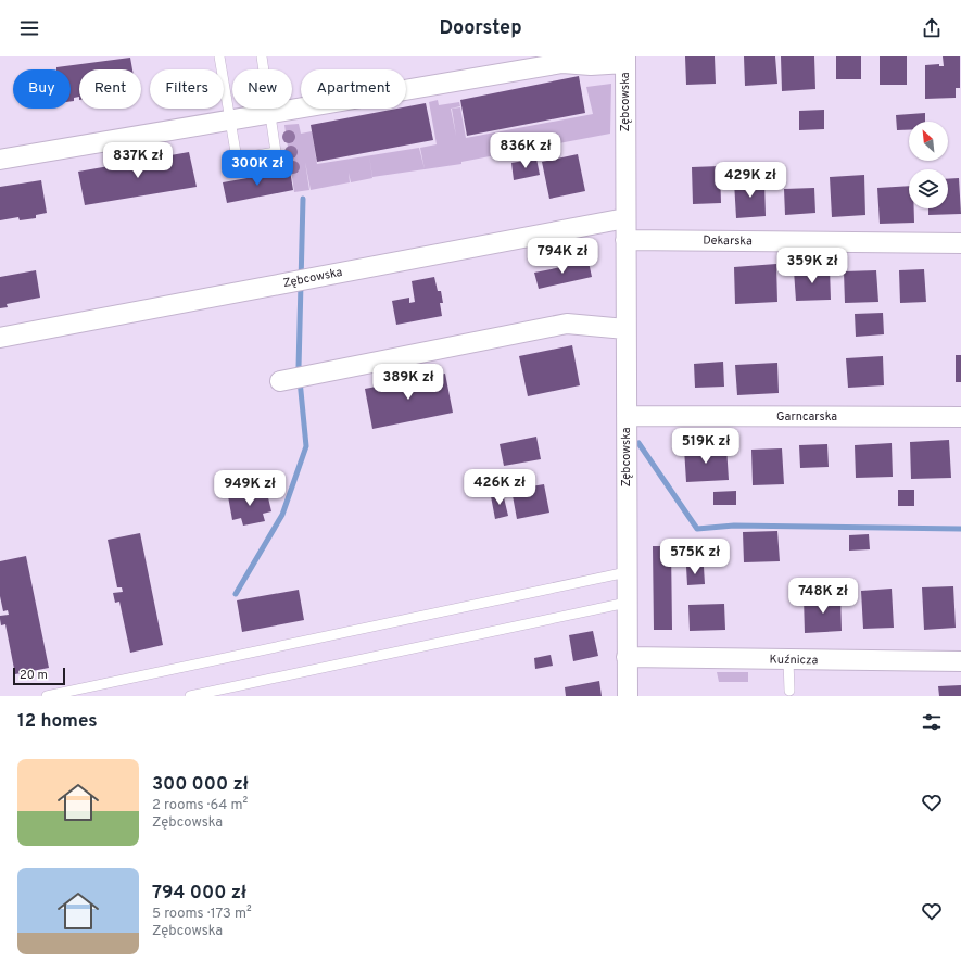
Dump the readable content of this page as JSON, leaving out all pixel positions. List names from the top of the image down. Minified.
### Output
{"streets":{"street":["Zębcowska","Dekarska","Garncarska","Kuźnicza"]},"crossings":[["Zębcowska","Dekarska"],["Zębcowska","Garncarska"],["Zębcowska","Kuźnicza"]],"scale_bar":"20 m","north":"top left","page":{"header":"Doorstep","chip":["Buy","Rent","Filters","New","Apartment"],"price":["836K zł","837K zł","300K zł","429K zł","794K zł","359K zł","389K zł","519K zł","426K zł","949K zł","575K zł","748K zł"],"scale":"20 m","heading":"12 homes","list":[{"name":"300 000 zł","note":"2 rooms · 64 m² · Zębcowska"},{"name":"794 000 zł","note":"5 rooms · 173 m² · Zębcowska"}]}}
